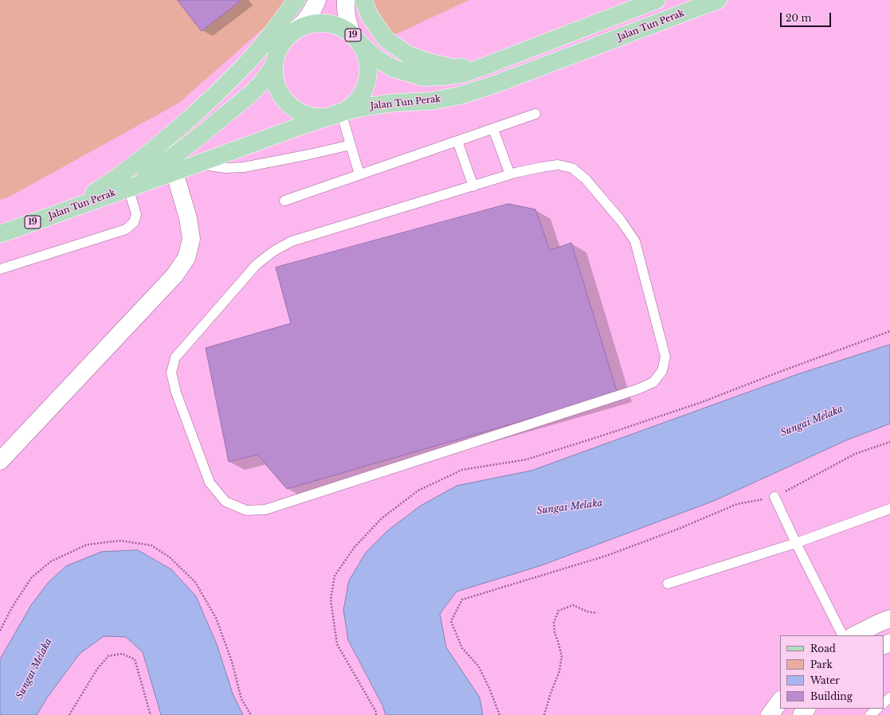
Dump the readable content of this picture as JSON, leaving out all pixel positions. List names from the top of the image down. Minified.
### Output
{"streets":{"main road":["Jalan Tun Perak","19"]},"crossings":[["Jalan Tun Perak","19"]],"water":["Sungai Melaka"],"legend":["Road","Park","Water","Building"],"scale_bar":"20 m"}
